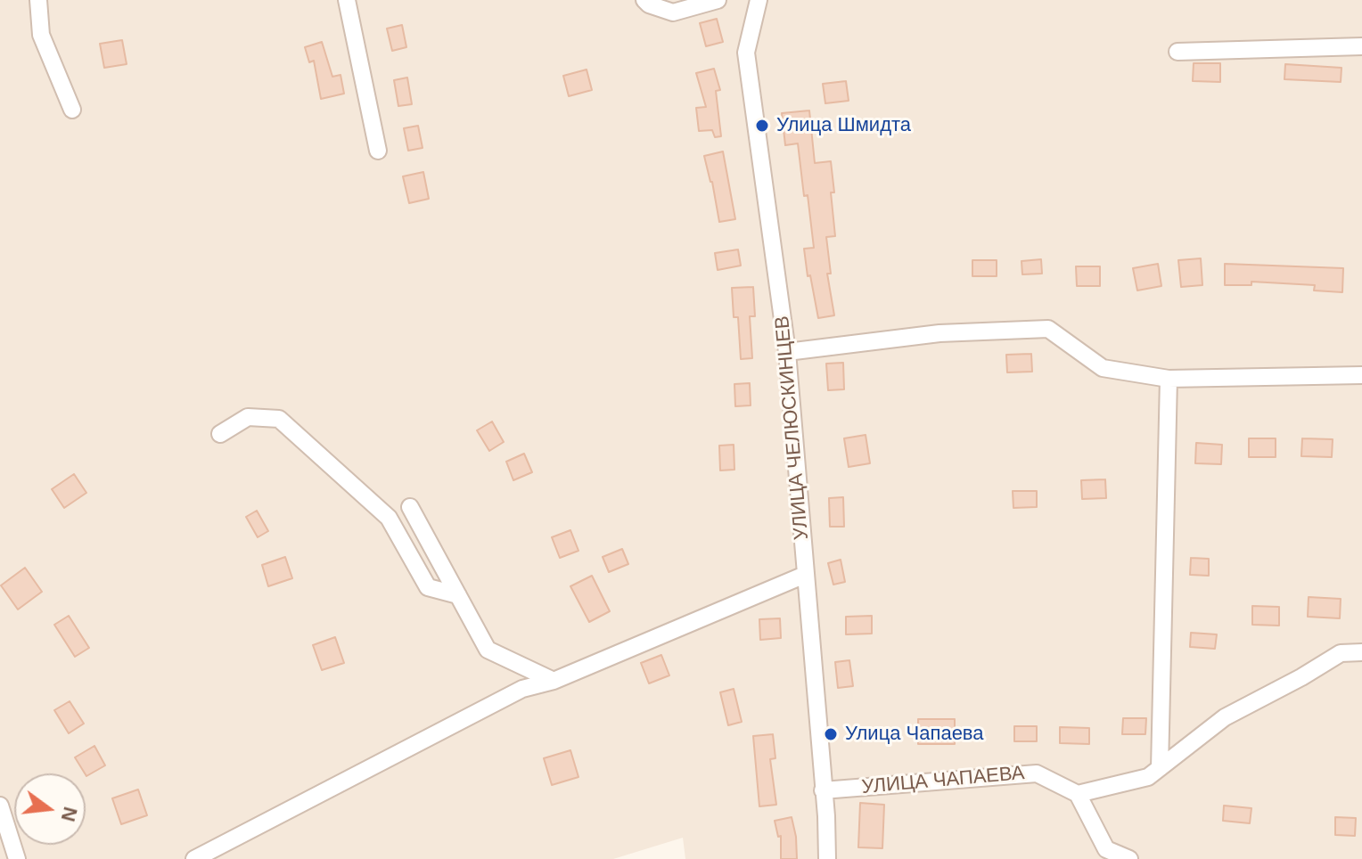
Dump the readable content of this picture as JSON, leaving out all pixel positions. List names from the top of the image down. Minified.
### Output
{"streets":{"street":["УЛИЦА ЧЕЛЮСКИНЦЕВ","УЛИЦА ЧАПАЕВА"]},"crossings":[["УЛИЦА ЧЕЛЮСКИНЦЕВ","УЛИЦА ЧАПАЕВА"]],"places":["Улица Шмидта","Улица Чапаева"],"north":"right"}
